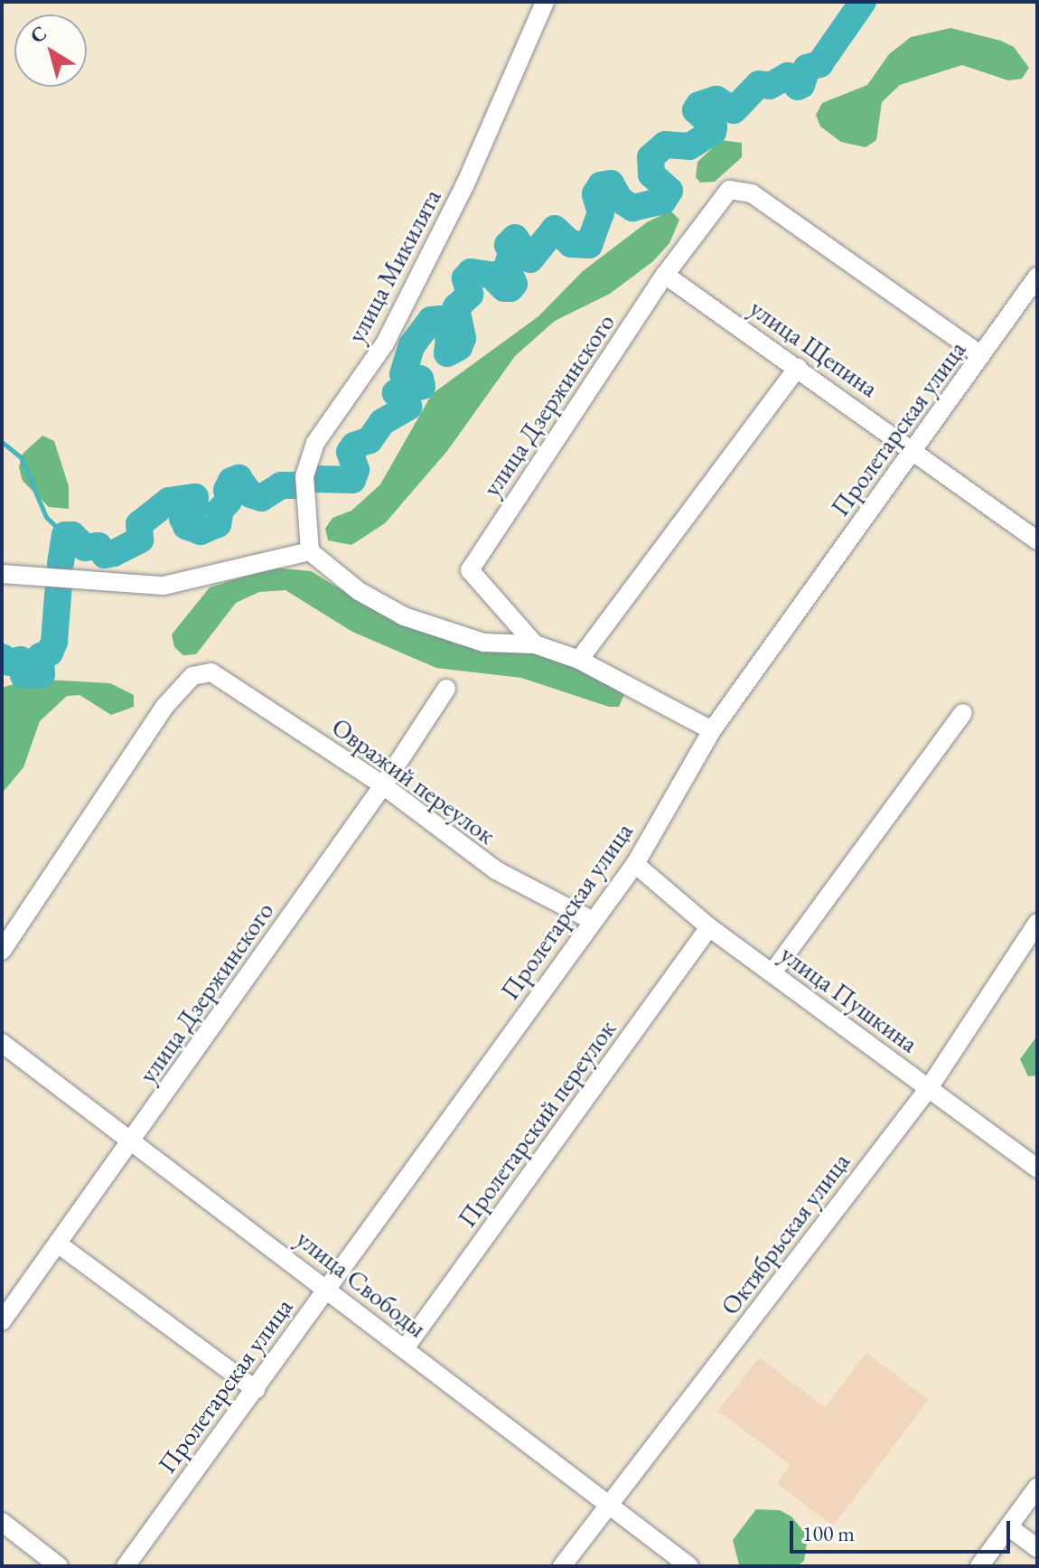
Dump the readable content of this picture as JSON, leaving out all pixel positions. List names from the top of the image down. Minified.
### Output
{"streets":{"street":["улица Микилята","улица Щепина","улица Дзержинского","Пролетарская улица","Овражий переулок","улица Пушкина","Пролетарский переулок","Октябрьская улица","улица Свободы"]},"crossings":[["улица Щепина","улица Дзержинского"],["улица Щепина","Пролетарская улица"],["улица Дзержинского","Пролетарская улица"],["улица Дзержинского","Овражий переулок"],["улица Дзержинского","улица Свободы"],["Пролетарская улица","Овражий переулок"],["Пролетарская улица","улица Пушкина"],["Пролетарская улица","улица Свободы"],["улица Пушкина","Пролетарский переулок"],["улица Пушкина","Октябрьская улица"],["Пролетарский переулок","улица Свободы"],["Октябрьская улица","улица Свободы"]],"scale_bar":"100 m","north":"top left"}
